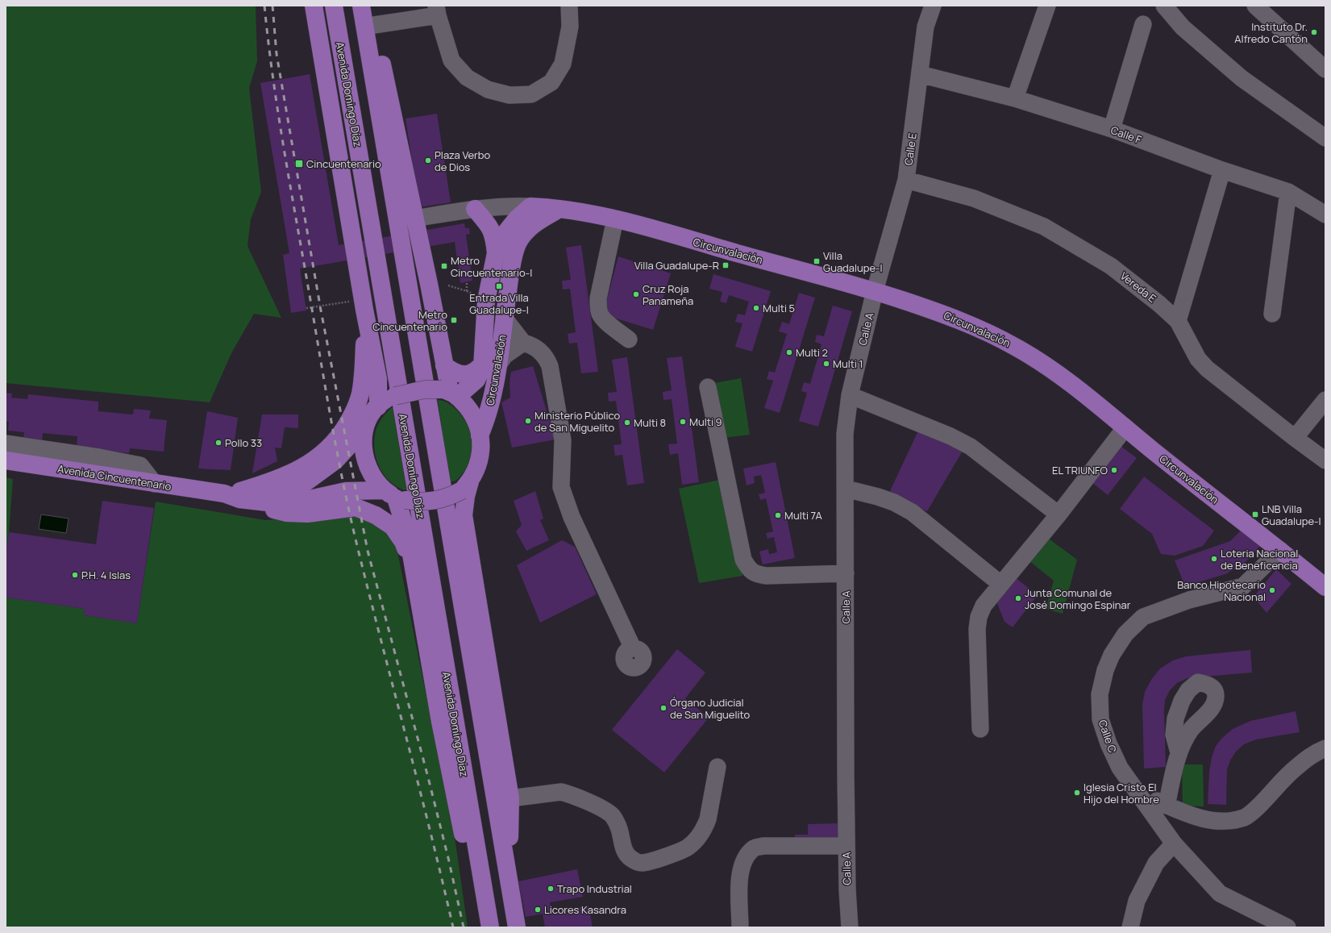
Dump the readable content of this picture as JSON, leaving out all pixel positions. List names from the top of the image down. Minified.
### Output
{"streets":{"main road":["Avenida Domingo Díaz","Circunvalación","Avenida Cincuentenario"],"street":["Calle F","Calle E","Vereda E","Calle A","Calle C"]},"crossings":[["Calle F","Calle E"],["Calle E","Circunvalación"],["Calle E","Vereda E"],["Calle E","Calle A"],["Circunvalación","Calle A"],["Circunvalación","Calle C"]],"places":{"other":["Instituto Dr. Alfredo Cantón","Plaza Verbo de Dios","Cruz Roja Panameña","Multi 5","Multi 2","Multi 1","Ministerio Público de San Miguelito","Multi 9","Multi 8","Pollo 33","EL TRIUNFO","Multi 7A","Loteria Nacional de Beneficencia","P.H. 4 Islas","Banco Hipotecario Nacional","Junta Comunal de José Domingo Espinar","Órgano Judicial de San Miguelito","Iglesia Cristo El Hijo del Hombre","Trapo Industrial","Licores Kasandra"],"transit":["Cincuentenario","Villa Guadalupe-I","Villa Guadalupe-R","Metro Cincuentenario-I","Entrada Villa Guadalupe-I","Metro Cincuentenario","LNB Villa Guadalupe-I"]}}
